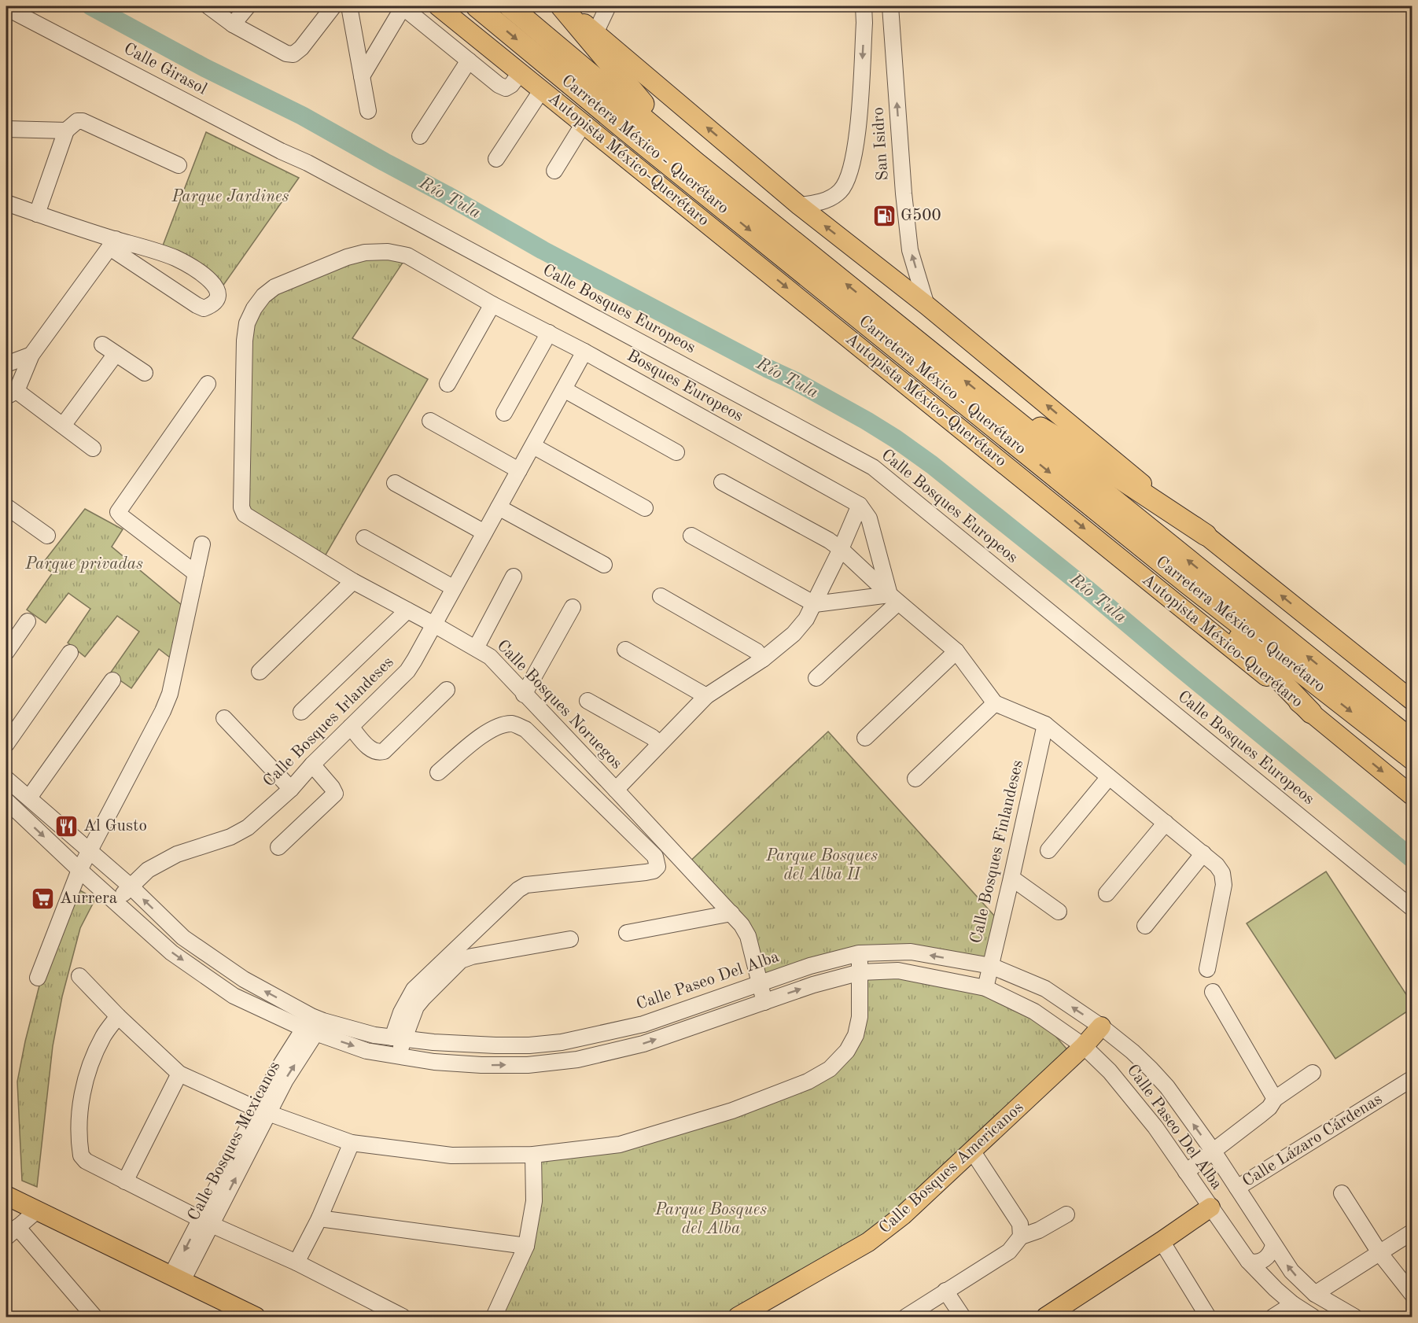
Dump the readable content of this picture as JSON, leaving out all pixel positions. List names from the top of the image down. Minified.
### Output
{"streets":{"highway":["Carretera México - Querétaro"],"main road":["Autopista México-Querétaro","Calle Bosques Americanos"],"street":["Calle Girasol","San Isidro","Calle Bosques Europeos","Bosques Europeos","Calle Bosques Noruegos","Calle Bosques Irlandeses","Calle Bosques Finlandeses","Calle Paseo Del Alba","Calle Lázaro Cárdenas","Calle Bosques Mexicanos"]},"crossings":[["Calle Girasol","Calle Bosques Europeos"],["Bosques Europeos","Calle Bosques Noruegos"],["Bosques Europeos","Calle Bosques Irlandeses"],["Calle Bosques Noruegos","Calle Bosques Irlandeses"],["Calle Bosques Noruegos","Calle Paseo Del Alba"],["Calle Bosques Irlandeses","Calle Paseo Del Alba"],["Calle Bosques Finlandeses","Calle Paseo Del Alba"],["Calle Paseo Del Alba","Calle Lázaro Cárdenas"],["Calle Paseo Del Alba","Calle Bosques Mexicanos"],["Calle Paseo Del Alba","Calle Bosques Americanos"]],"water":["Río Tula"],"parks":["Parque Jardines","Parque privadas","Parque Bosques del Alba II","Parque Bosques del Alba"],"places":{"fuel station":["G500"],"restaurant":["Al Gusto"],"supermarket":["Aurrera"]}}
